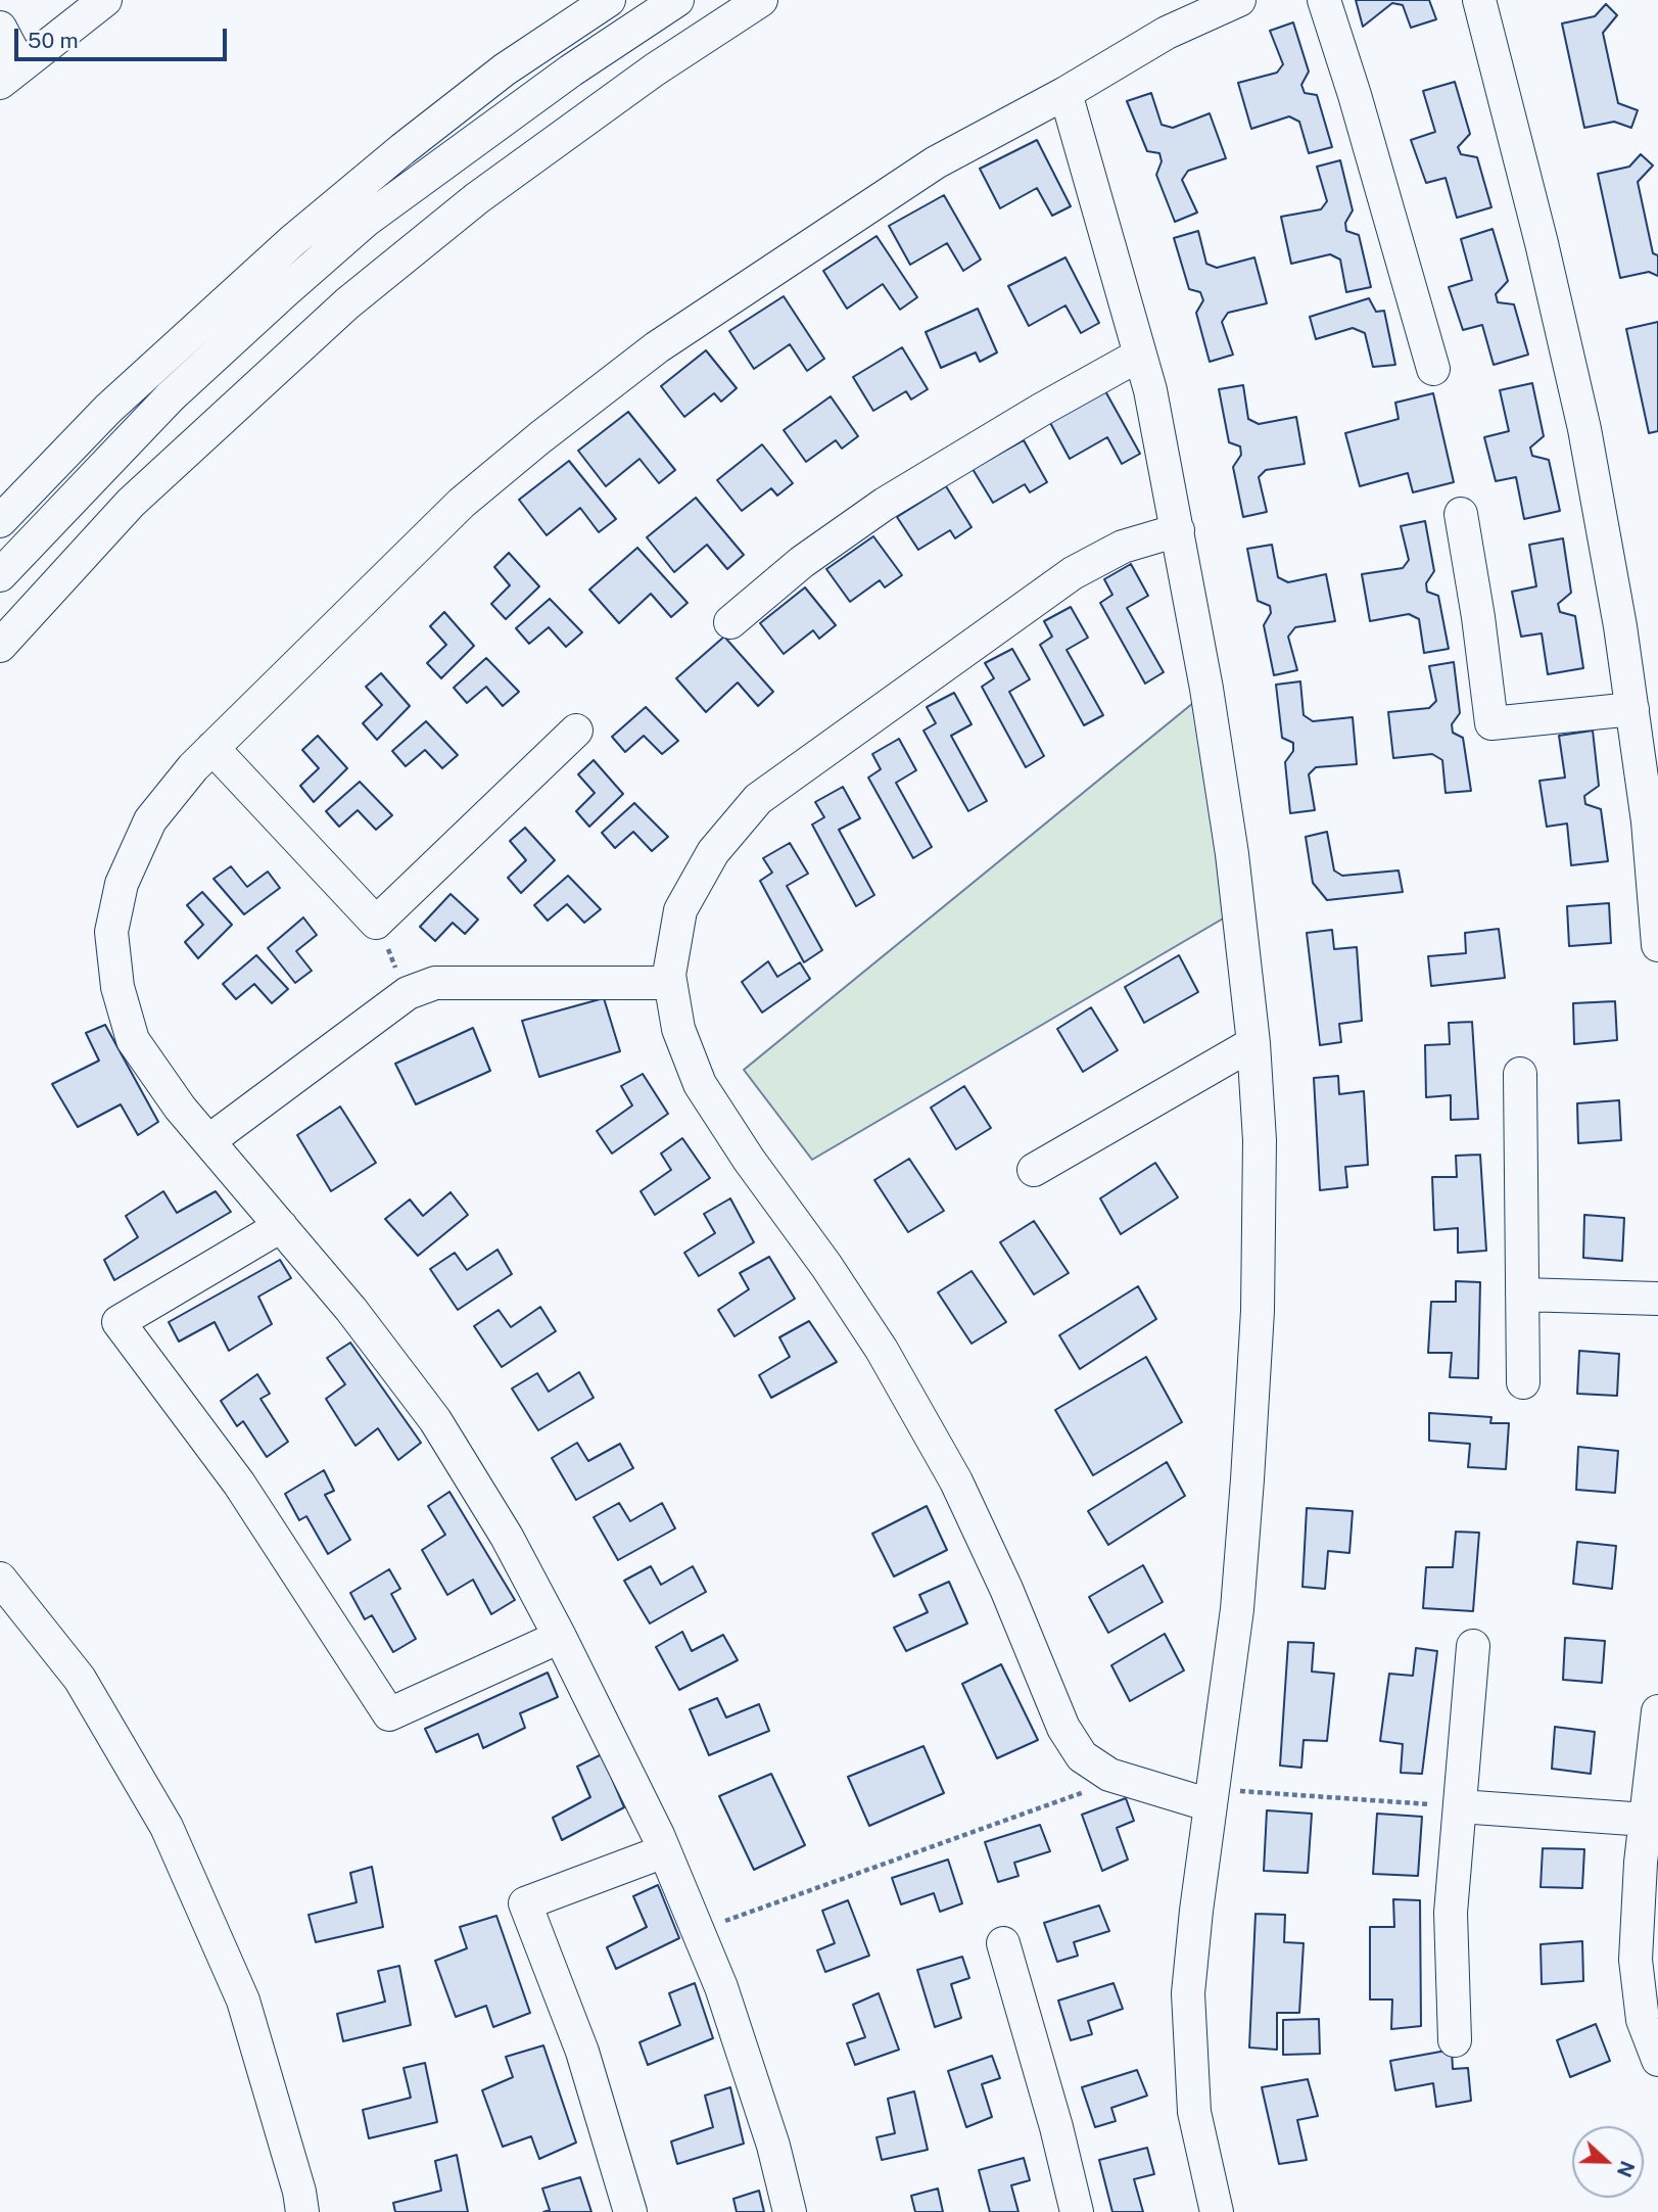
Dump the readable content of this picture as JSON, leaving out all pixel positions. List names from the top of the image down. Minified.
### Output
{"scale_bar":"50 m","north":"right"}
